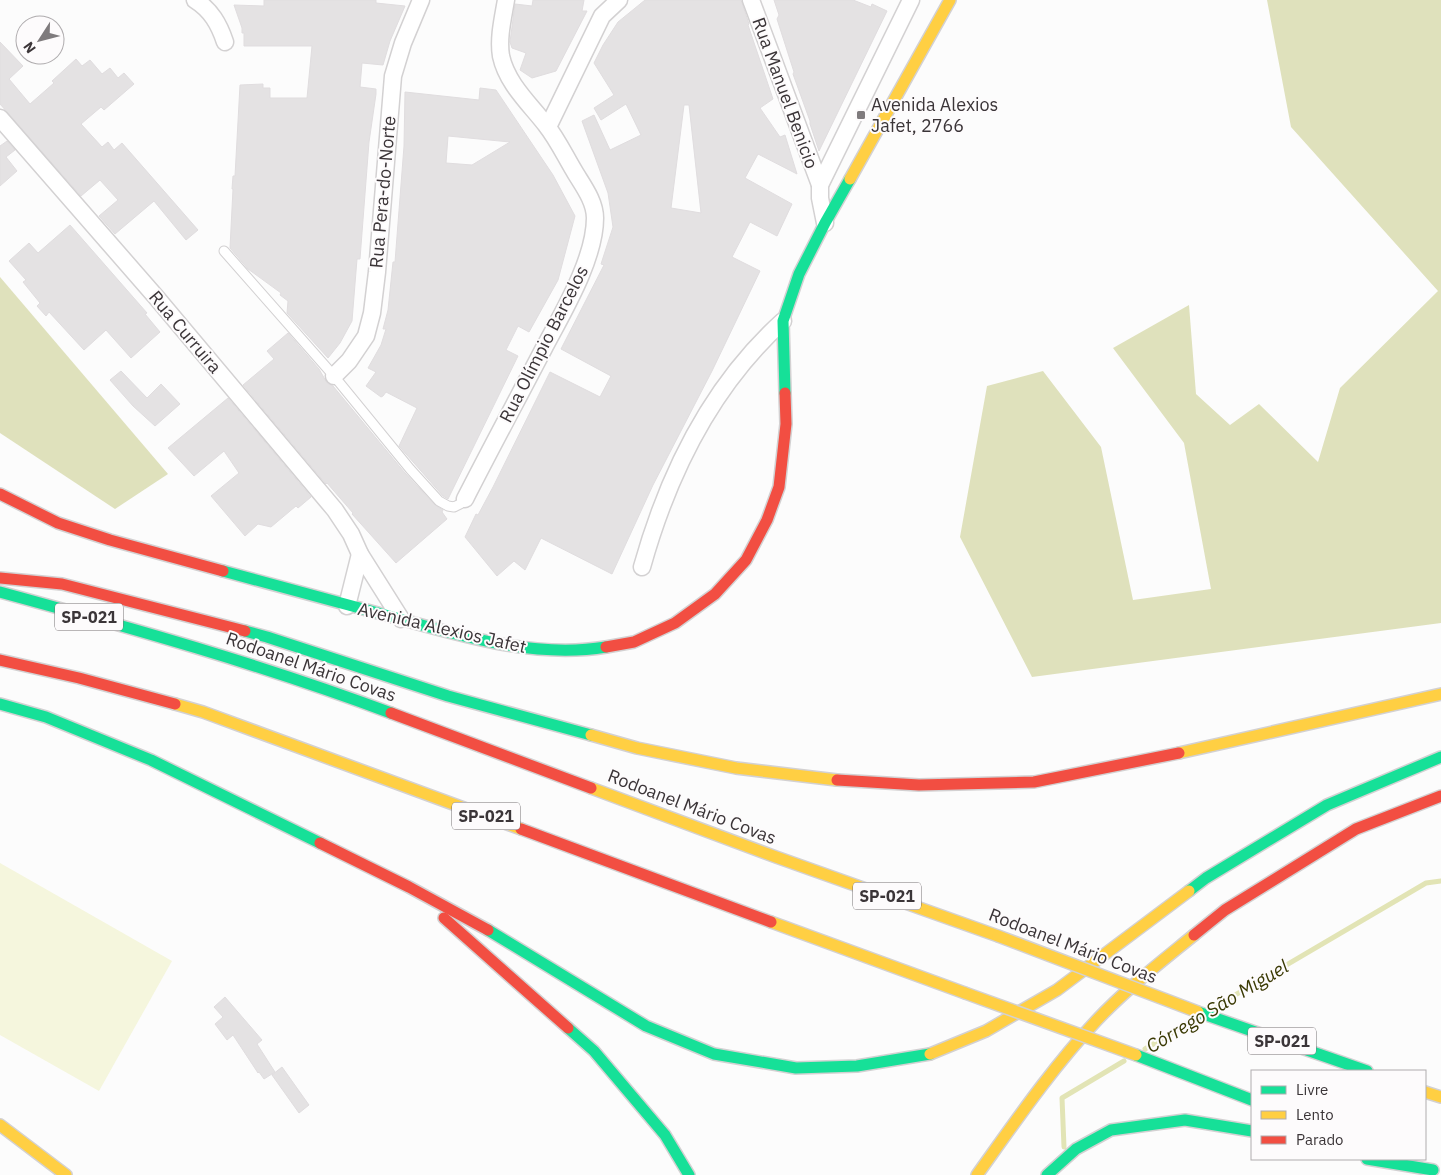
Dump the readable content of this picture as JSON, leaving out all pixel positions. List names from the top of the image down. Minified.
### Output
{"streets":{"main road":["SP-021","Avenida Alexios Jafet","Rodoanel Mário Covas"],"street":["Rua Manuel Benicio","Rua Pera-do-Norte","Rua Curruira","Rua Olímpio Barcelos"]},"crossings":[["Rua Curruira","Avenida Alexios Jafet"]],"water":["Córrego São Miguel"],"places":{"transit":["Avenida Alexios Jafet, 2766"]},"legend":["Livre","Lento","Parado"],"north":"bottom left"}
